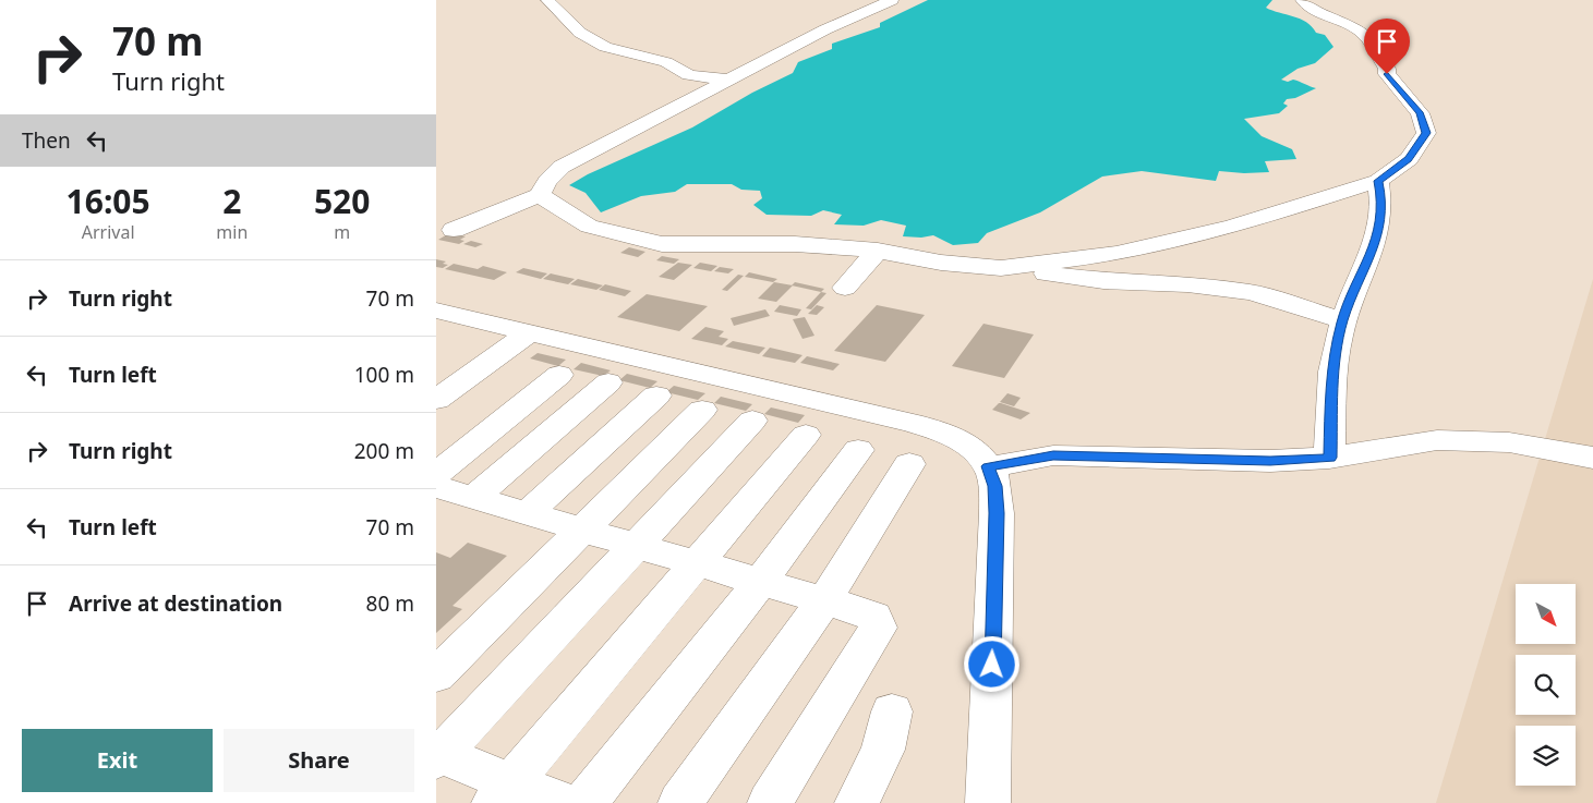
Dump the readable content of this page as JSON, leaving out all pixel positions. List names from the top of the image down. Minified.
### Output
{"north":"bottom right","page":{"turn":["70 m","Turn right"],"then":"Then","eta":["16:05","Arrival","2","min","520","m"],"list":[{"name":"Turn right","value":"70 m"},{"name":"Turn left","value":"100 m"},{"name":"Turn right","value":"200 m"},{"name":"Turn left","value":"70 m"},{"name":"Arrive at destination","value":"80 m"}],"buttons":["Exit","Share"]}}
